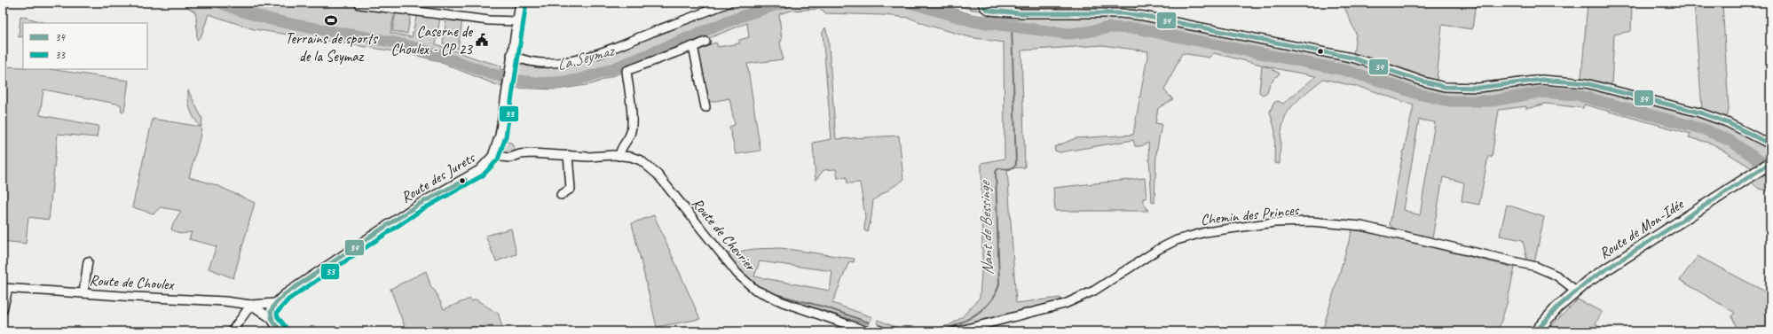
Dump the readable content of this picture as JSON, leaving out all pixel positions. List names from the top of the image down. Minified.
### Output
{"streets":{"main road":["Route de Mon-Idée"],"street":["Route des Jurets","Chemin des Princes","Route de Chevrier","Route de Choulex"]},"crossings":[["Route des Jurets","Route de Chevrier"],["Route des Jurets","Route de Choulex"],["Chemin des Princes","Route de Mon-Idée"]],"water":["La Seymaz","Nant de Bessinge"],"places":{"sports":["Terrains de sports de la Seymaz"],"public building":["Caserne de Choulex - CP 23"]},"lines":["transit line 34","transit line 33"],"legend":["34","33"]}
